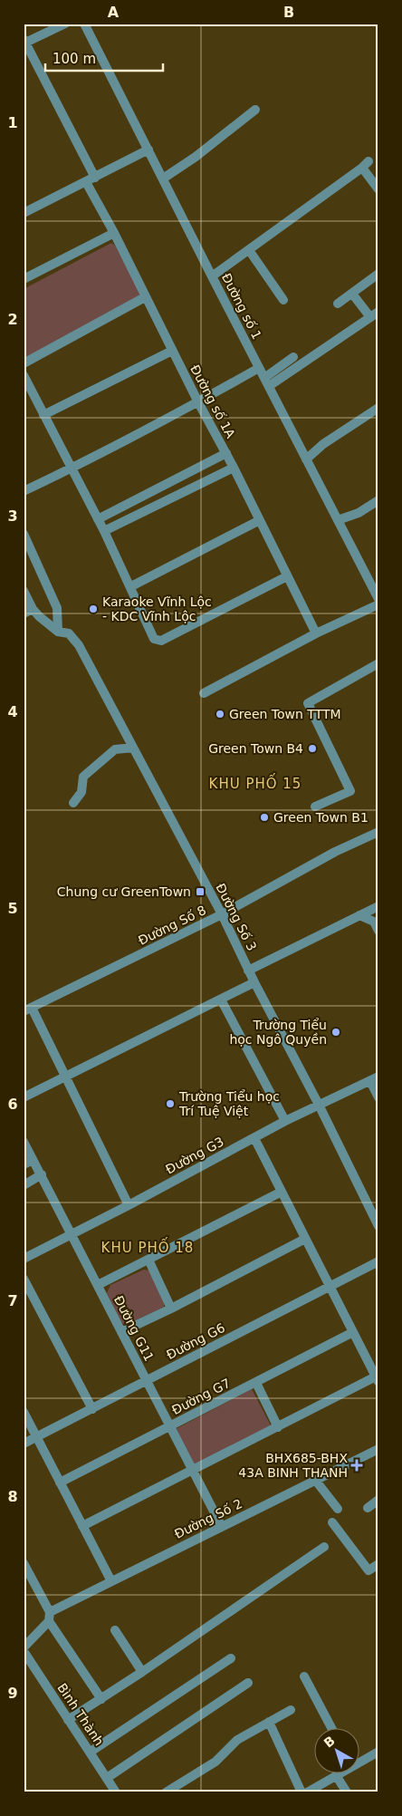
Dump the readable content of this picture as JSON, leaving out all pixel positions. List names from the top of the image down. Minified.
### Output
{"streets":{"street":["Đường số 1","Đường số 1A","Đường Số 3","Đường Số 8","Đường G3","Đường G11","Đường G6","Đường G7","Đường Số 2","Bình Thành"]},"crossings":[["Đường Số 3","Đường Số 8"],["Đường Số 3","Đường G3"],["Đường G3","Đường G11"],["Đường G11","Đường G6"],["Đường G11","Đường G7"],["Đường G11","Đường Số 2"]],"districts":["KHU PHỐ 15","KHU PHỐ 18"],"places":{"other":["Karaoke Vĩnh Lộc - KDC Vĩnh Lộc","Green Town TTTM","Green Town B4","Green Town B1","Trường Tiểu học Ngô Quyền","Trường Tiểu học Trí Tuệ Việt"],"transit":["Chung cư GreenTown"],"health":["BHX685-BHX 43A BINH THANH"]},"scale_bar":"100 m","north":"top left","grid":{"columns":["A","B"],"rows":["1","2","3","4","5","6","7","8","9"]}}
